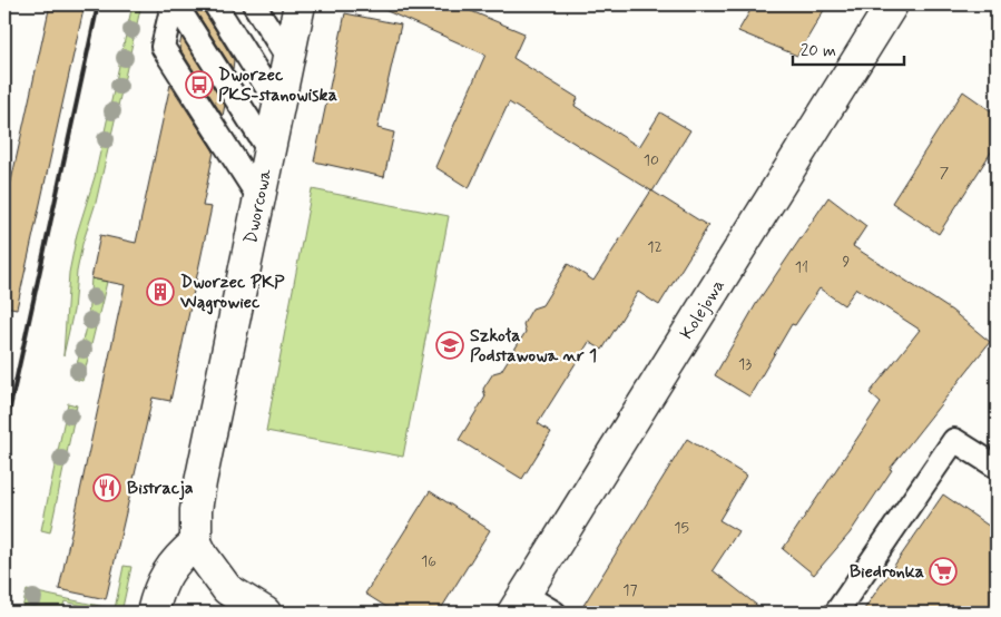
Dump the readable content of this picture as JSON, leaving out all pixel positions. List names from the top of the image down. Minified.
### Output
{"streets":{"street":["Dworcowa","Kolejowa"]},"places":{"bus stop":["Dworzec PKS-stanowiska"],"building":["Dworzec PKP Wągrowiec"],"school or university":["Szkoła Podstawowa nr 1"],"restaurant":["Bistracja"],"supermarket":["Biedronka"]},"house_numbers":["10","7","12","9","11","13","15","16","17"],"scale_bar":"20 m"}
